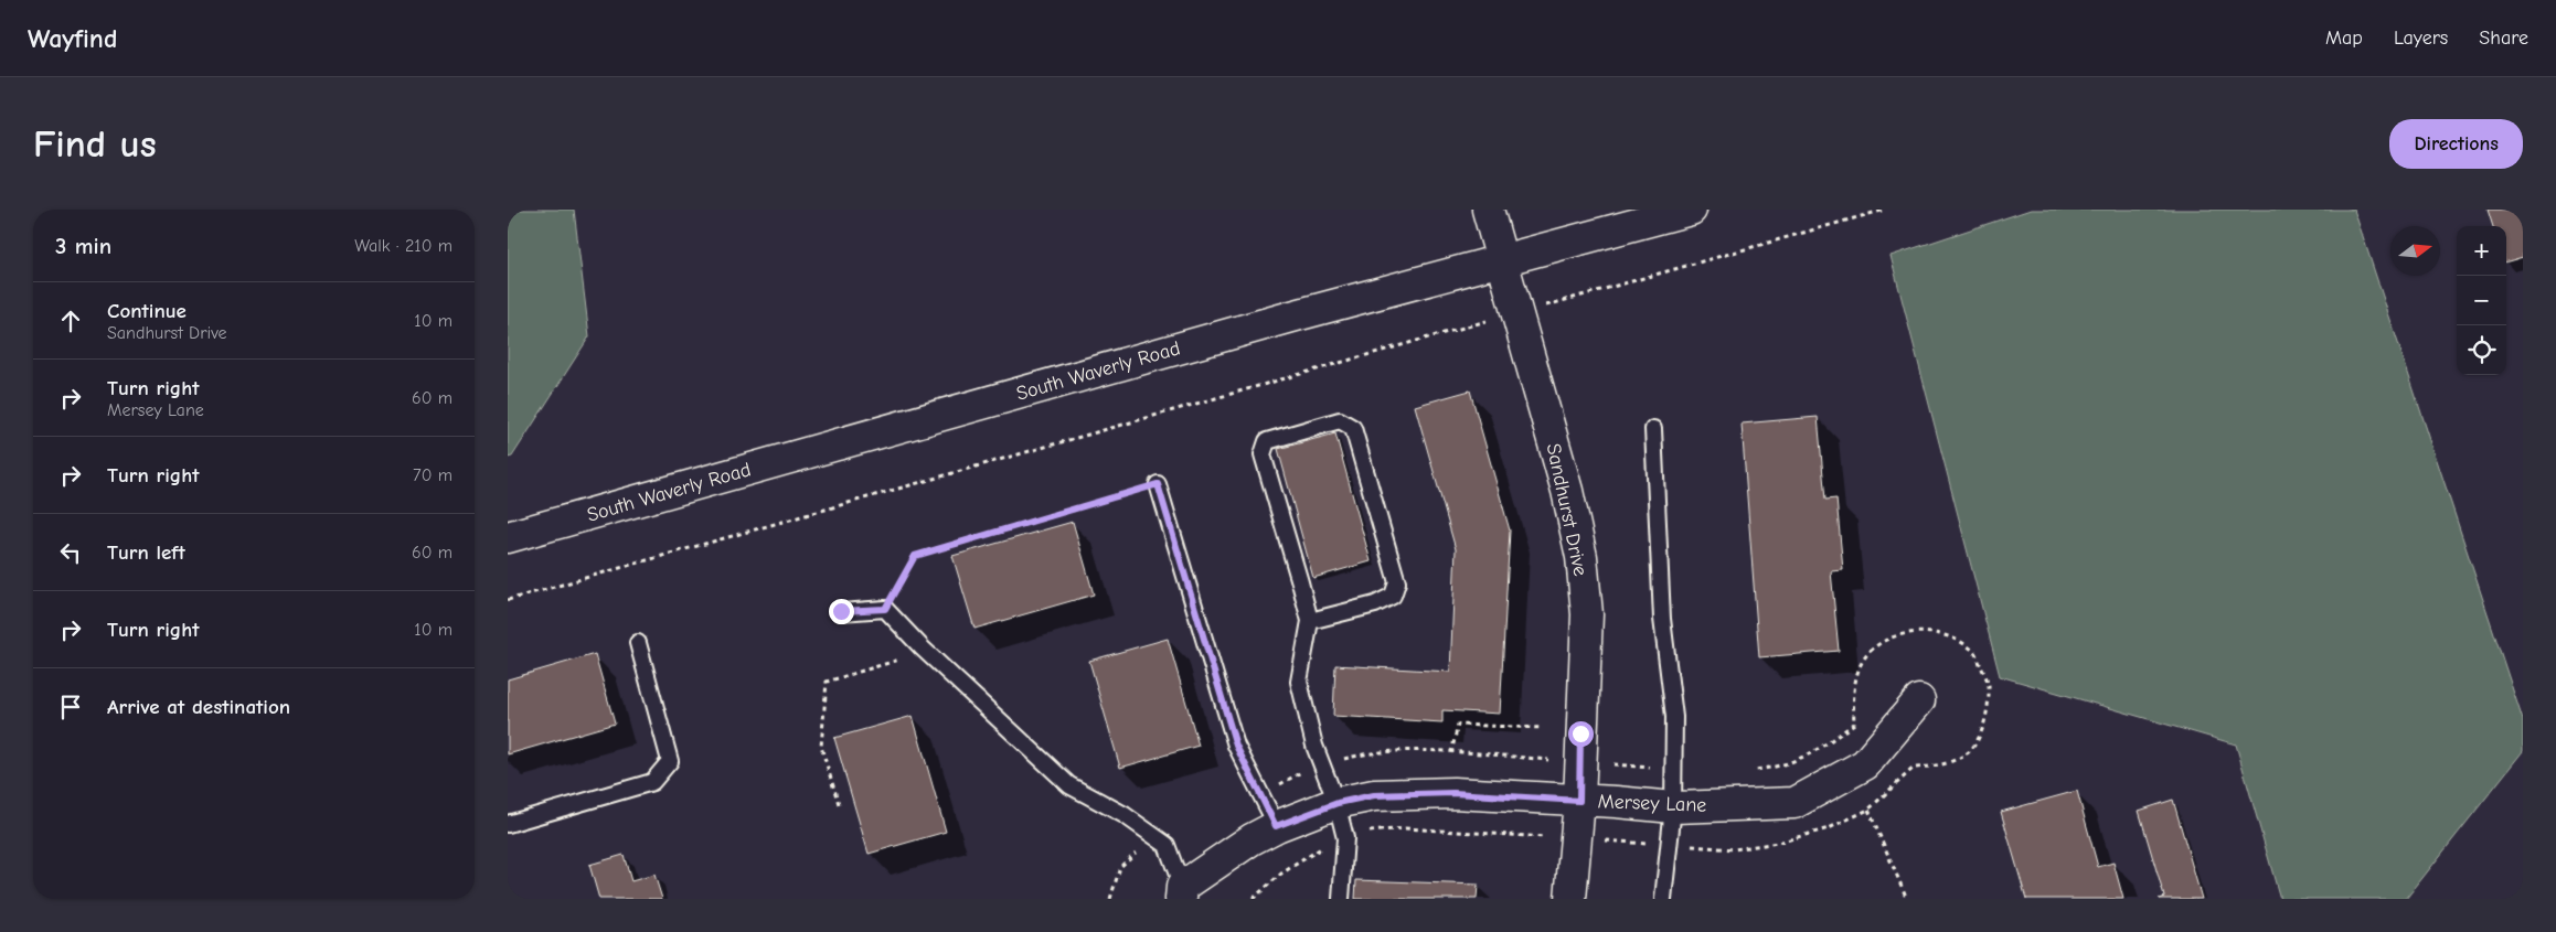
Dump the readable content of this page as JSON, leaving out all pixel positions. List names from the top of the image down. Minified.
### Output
{"streets":{"street":["South Waverly Road","Sandhurst Drive","Mersey Lane"]},"crossings":[["South Waverly Road","Sandhurst Drive"],["Sandhurst Drive","Mersey Lane"]],"north":"right","page":{"header":"Wayfind","nav":["Map","Layers","Share"],"buttons":"Directions","title":"Find us","heading":["3 min","Walk · 210 m"],"map_buttons":["+","−"],"list":[["Continue","Sandhurst Drive","10 m"],["Turn right","Mersey Lane","60 m"],["Turn right","70 m"],["Turn left","60 m"],["Turn right","10 m"],"Arrive at destination"]}}
